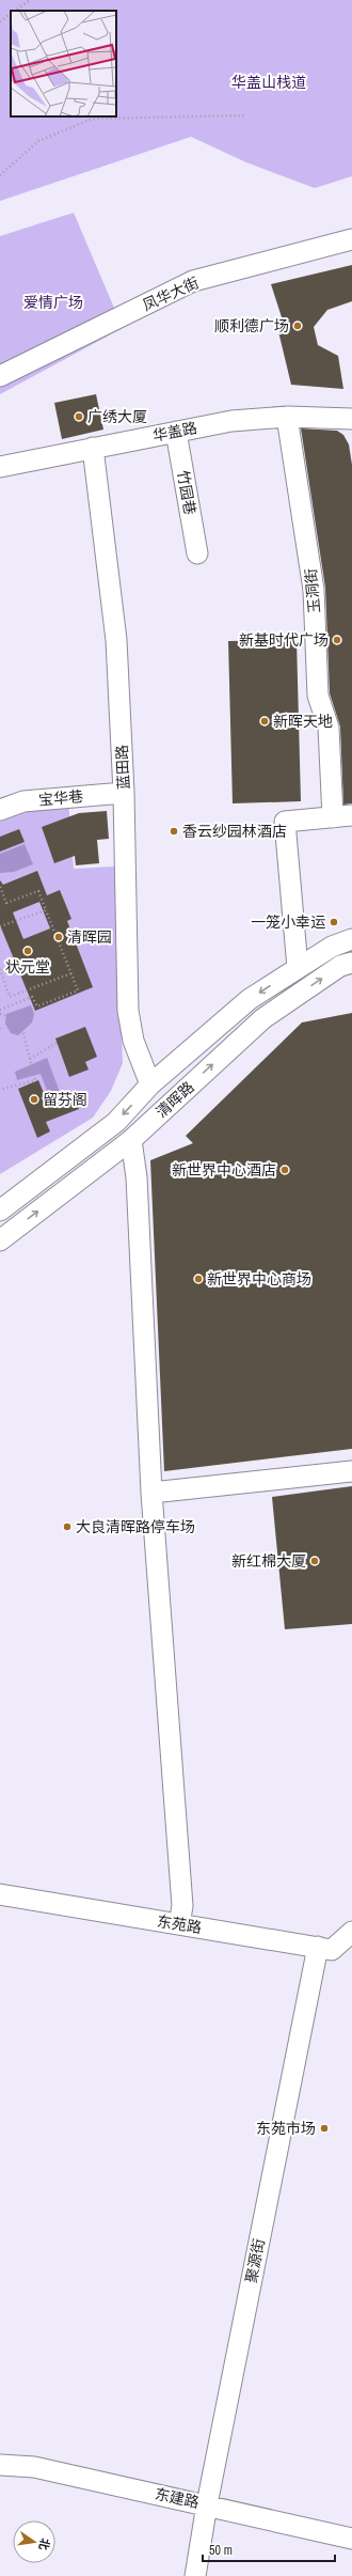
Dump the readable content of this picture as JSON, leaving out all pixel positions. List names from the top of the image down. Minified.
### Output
{"streets":{"street":["凤华大街","华盖路","竹园巷","玉洞街","蓝田路","宝华巷","清晖路","东苑路","聚源街","东建路"]},"crossings":[["华盖路","竹园巷"],["华盖路","玉洞街"],["华盖路","蓝田路"],["蓝田路","宝华巷"],["蓝田路","清晖路"],["东苑路","聚源街"],["聚源街","东建路"]],"parks":["华盖山栈道","爱情广场"],"places":["顺利德广场","广绣大厦","新基时代广场","新晖天地","香云纱园林酒店","一笼小幸运","清晖园","状元堂","留芬阁","新世界中心酒店","新世界中心商场","大良清晖路停车场","新红棉大厦","东苑市场"],"scale_bar":"50 m","north":"right"}
